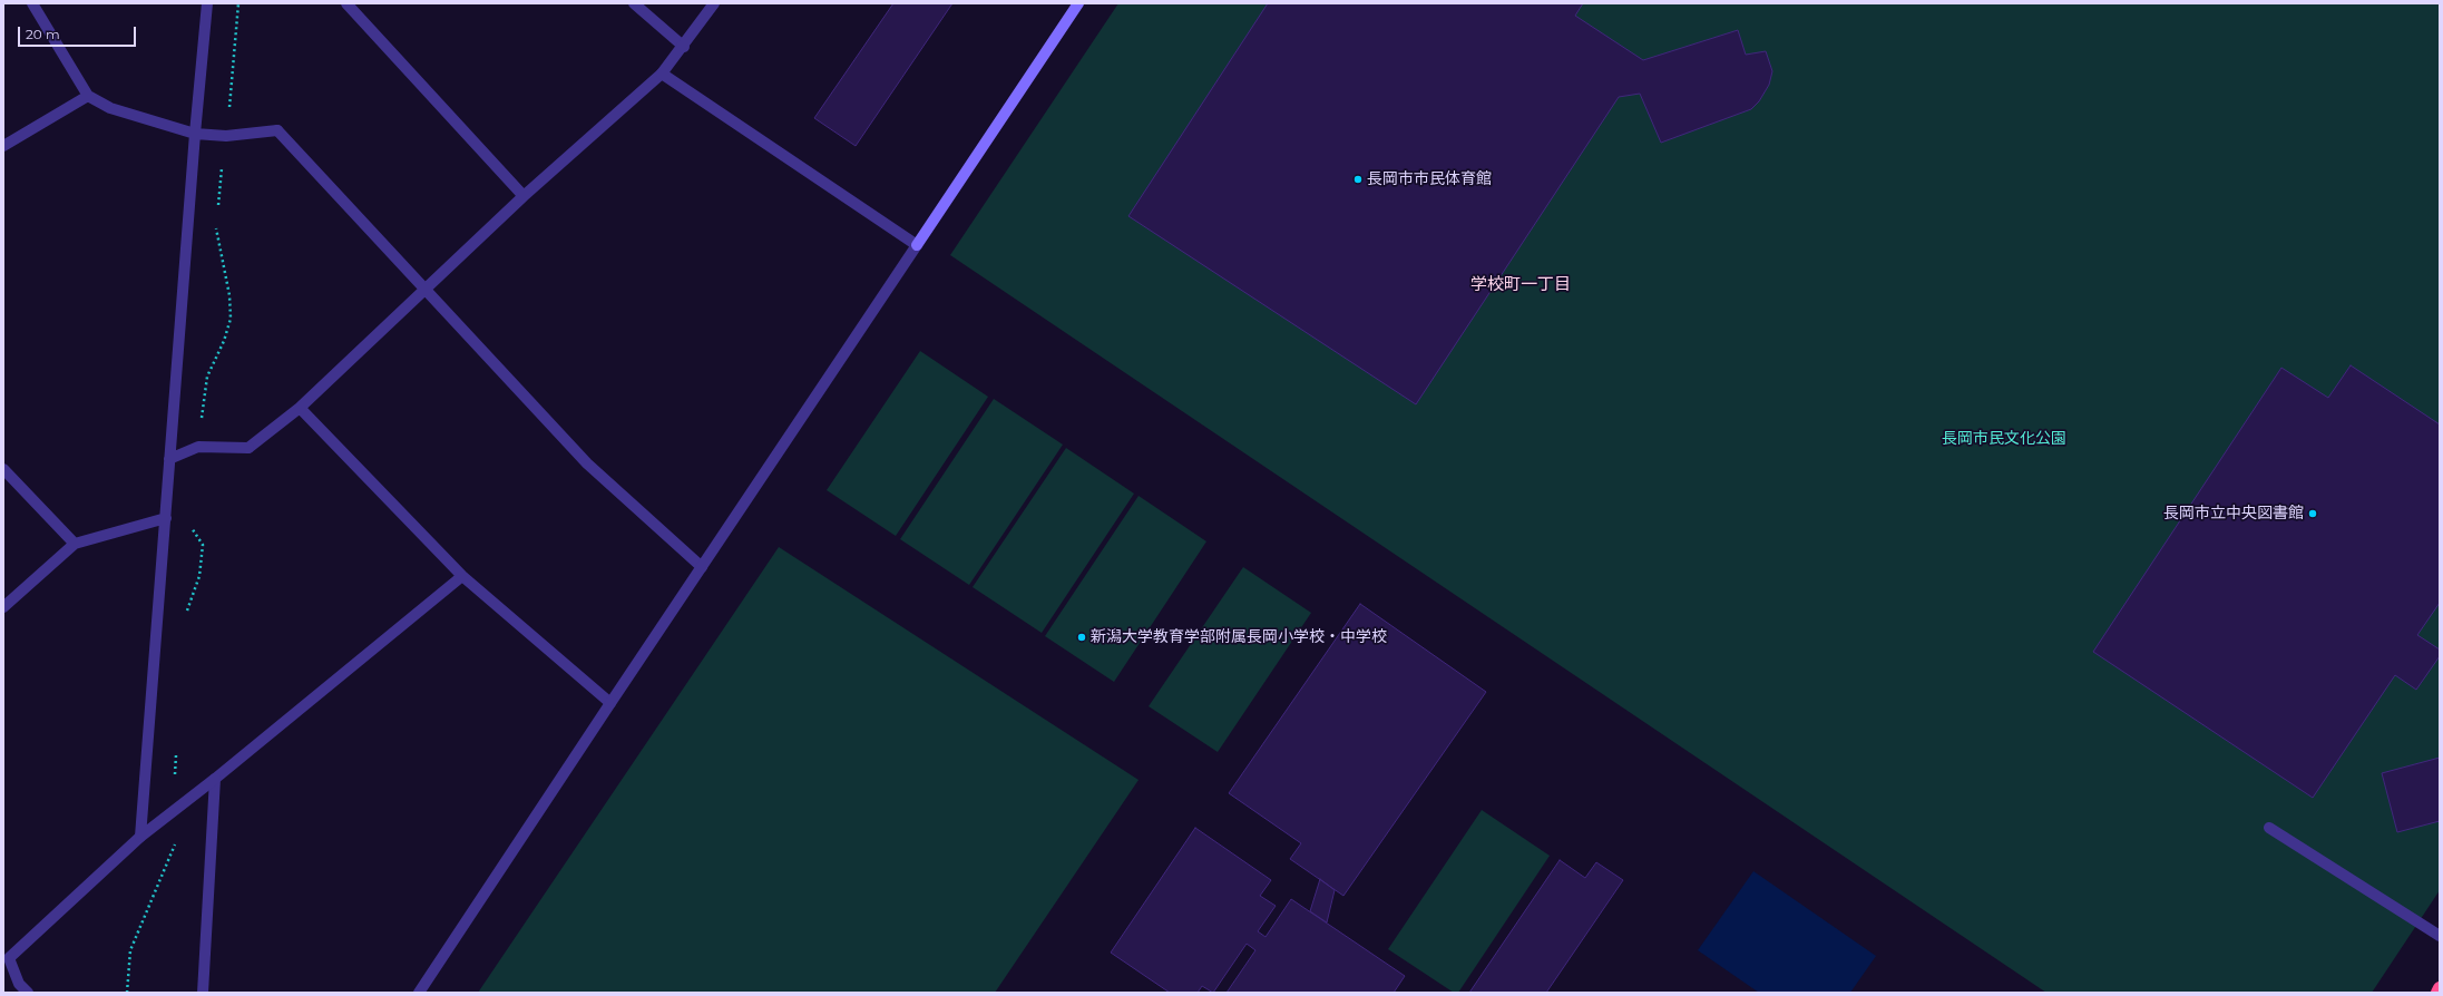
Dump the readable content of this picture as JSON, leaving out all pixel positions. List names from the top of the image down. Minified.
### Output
{"districts":["学校町一丁目"],"parks":["長岡市民文化公園"],"places":["長岡市市民体育館","長岡市立中央図書館","新潟大学教育学部附属長岡小学校・中学校"],"scale_bar":"20 m"}
